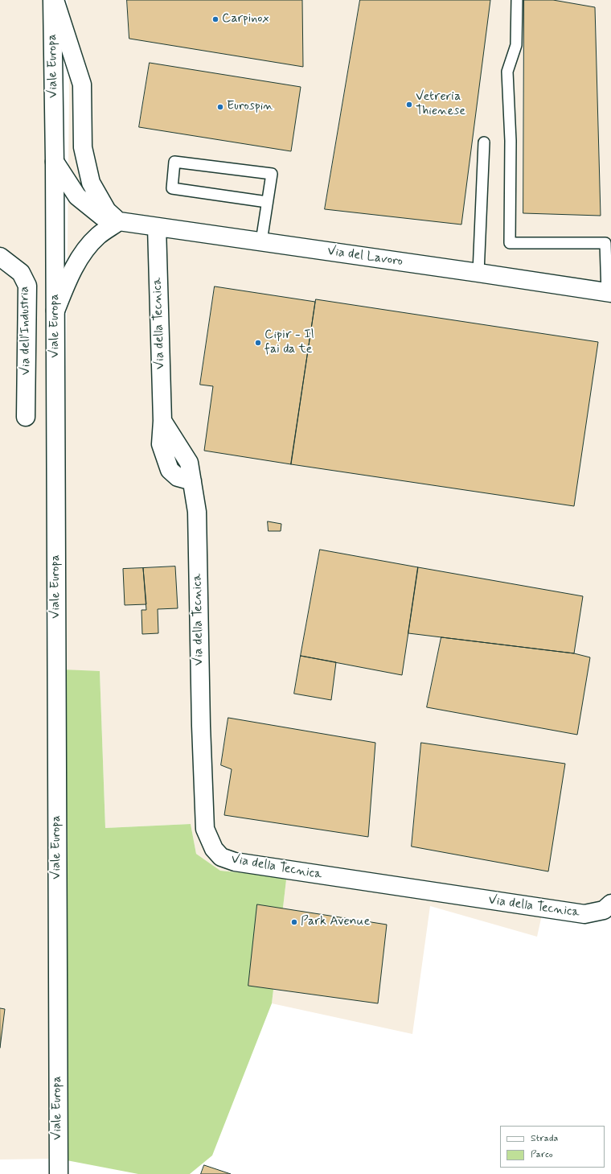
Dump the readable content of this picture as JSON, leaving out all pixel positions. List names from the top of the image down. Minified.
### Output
{"streets":{"street":["Viale Europa","Via del Lavoro","Via della Tecnica","Via dell'Industria"]},"crossings":[["Viale Europa","Via del Lavoro"],["Via del Lavoro","Via della Tecnica"]],"places":["Carpinox","Vetreria Thienese","Eurospin","Cipir - Il fai da te","Park Avenue"],"legend":["Strada","Parco"]}
